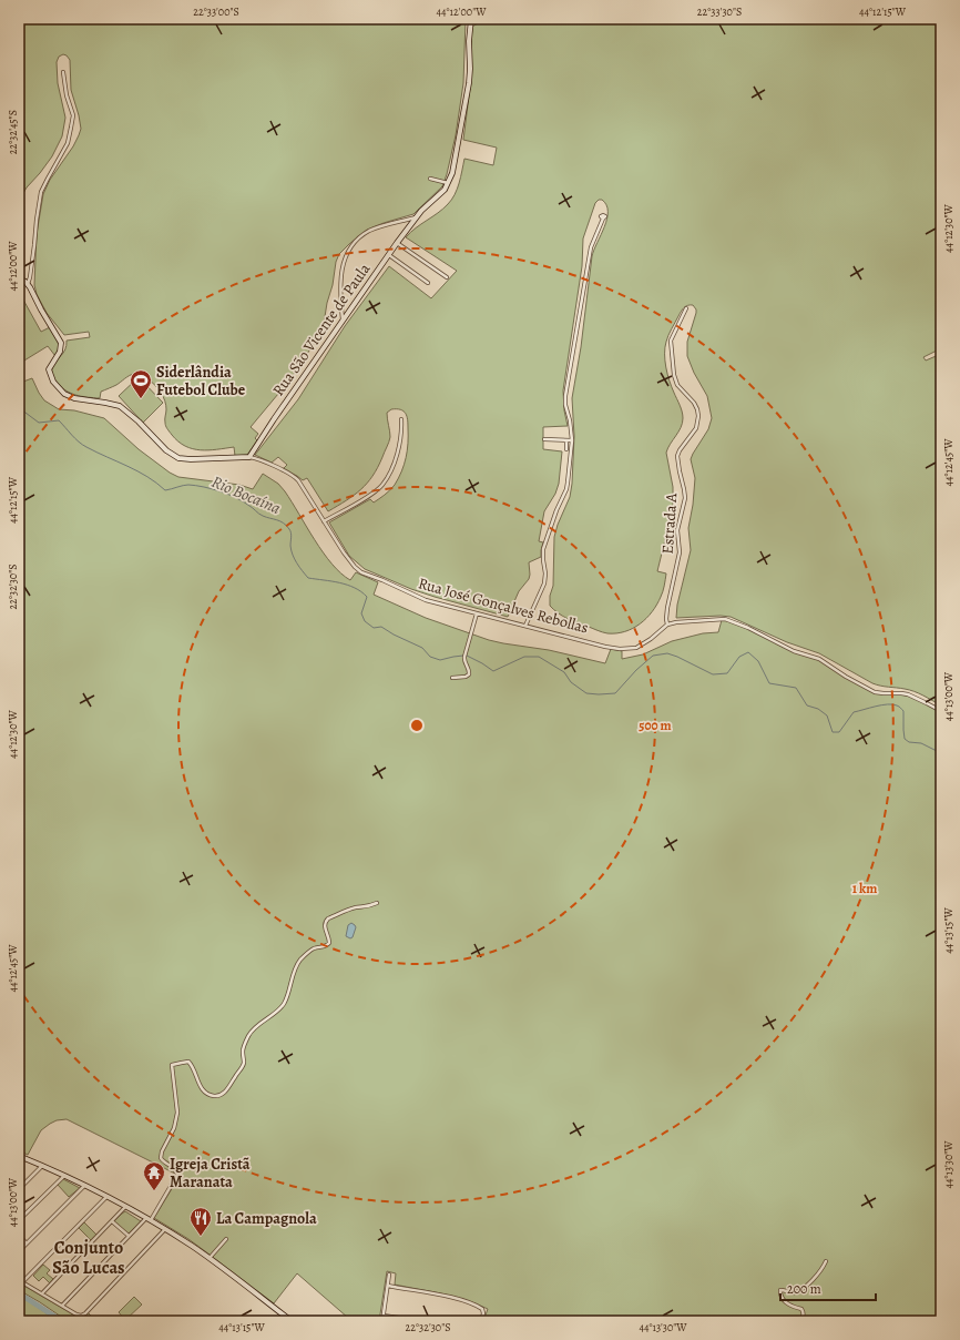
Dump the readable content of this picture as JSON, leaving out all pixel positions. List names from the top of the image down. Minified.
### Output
{"streets":{"street":["Rua São Vicente de Paula","Estrada A","Rua José Gonçalves Rebollas"]},"crossings":[["Rua São Vicente de Paula","Rua José Gonçalves Rebollas"],["Estrada A","Rua José Gonçalves Rebollas"]],"districts":["Conjunto São Lucas"],"water":["Rio Bocaína"],"places":{"sports":["Siderlândia Futebol Clube"],"temple":["Igreja Cristã Maranata"],"restaurant":["La Campagnola"]},"scale_bar":"200 m","coordinates":["22°33'00\"S","44°12'00\"W","22°33'30\"S","44°12'15\"W","22°32'45\"S","44°12'30\"W","44°12'45\"W","22°32'30\"S","44°13'00\"W","44°13'15\"W","44°13'30\"W"],"rings":["500 m","1 km"]}
